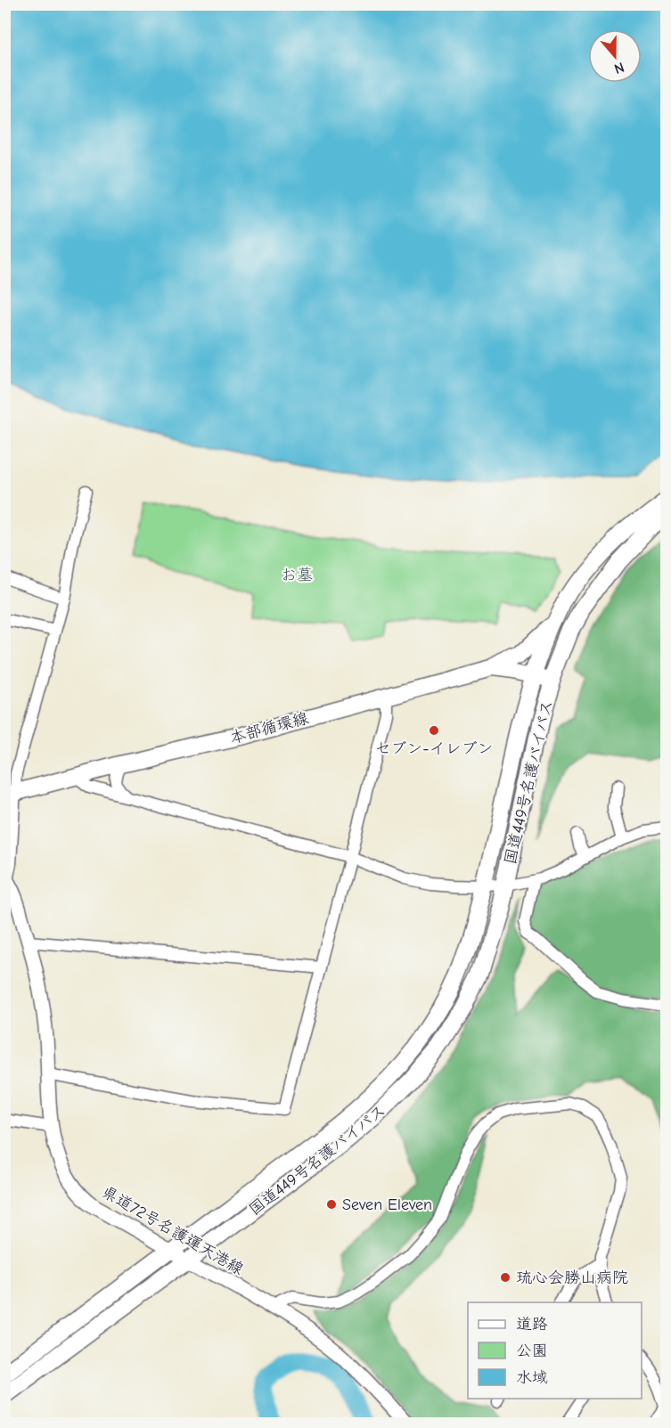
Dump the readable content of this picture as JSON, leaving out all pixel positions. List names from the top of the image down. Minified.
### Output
{"streets":{"highway":["本部循環線","国道449号名護バイパス"],"main road":["県道72号名護運天港線"]},"crossings":[["本部循環線","国道449号名護バイパス"],["国道449号名護バイパス","県道72号名護運天港線"]],"parks":["お墓"],"places":["セブン-イレブン","Seven Eleven","琉心会勝山病院"],"legend":["道路","公園","水域"],"north":"bottom"}
